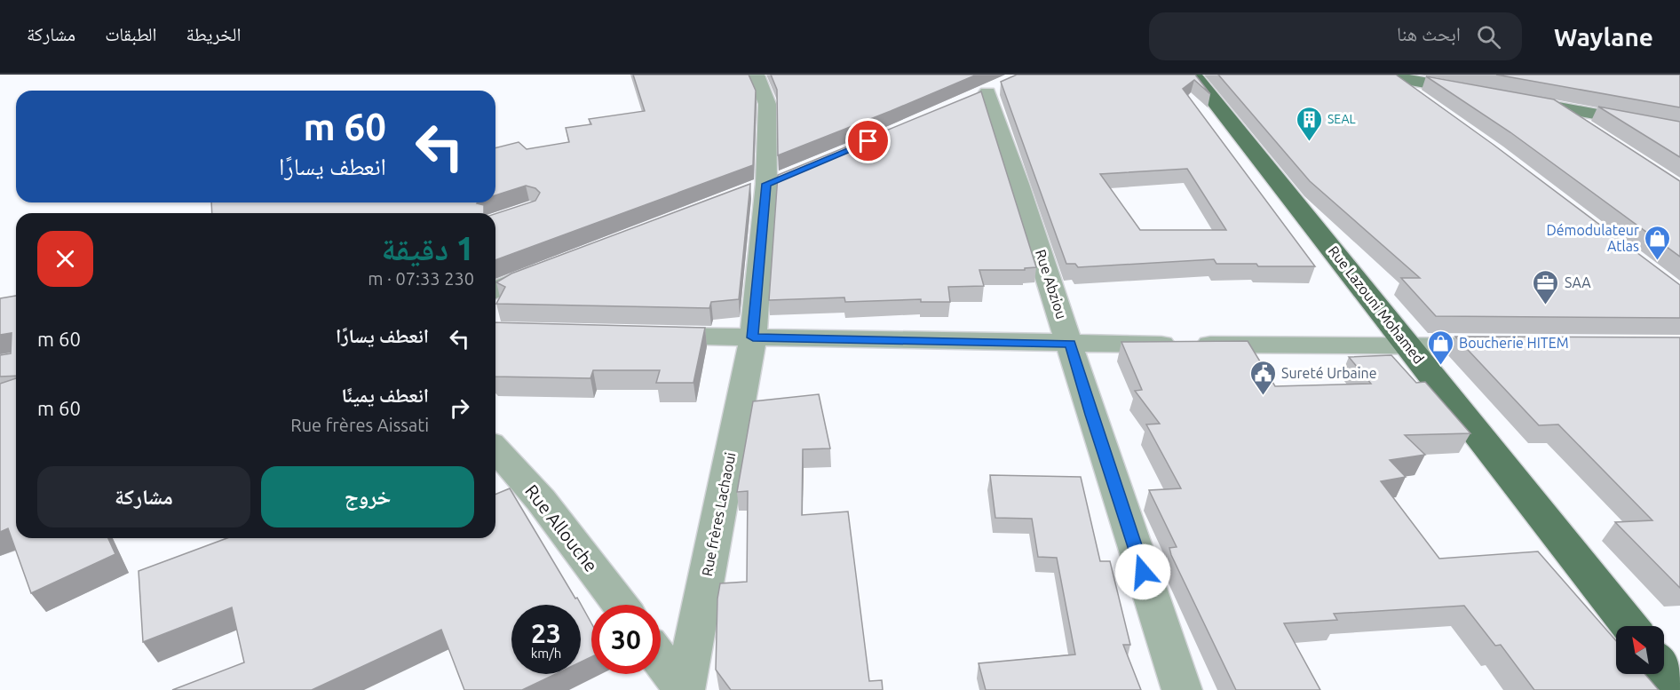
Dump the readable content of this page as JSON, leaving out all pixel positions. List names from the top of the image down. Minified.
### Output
{"streets":{"main road":["Rue Lazouni Mohamed"],"street":["Rue Abziou","Rue frères Lachaoui","Rue Allouche"]},"places":{"building":["SEAL"],"shop":["Démodulateur Atlas","Boucherie HITEM"],"office":["SAA"],"public building":["Sureté Urbaine"]},"north":"top left","page":{"header":"Waylane","search":"ابحث هنا","nav":["الخريطة","الطبقات","مشاركة"],"turn":["60 m","انعطف يسارًا"],"heading":["1 دقيقة","230 m · 07:33"],"list":[{"name":"انعطف يسارًا","value":"60 m"},{"name":"انعطف يمينًا","note":"Rue frères Aissati","value":"60 m"}],"buttons":["خروج","مشاركة"],"speed":"23 km/h","limit":"30"}}
